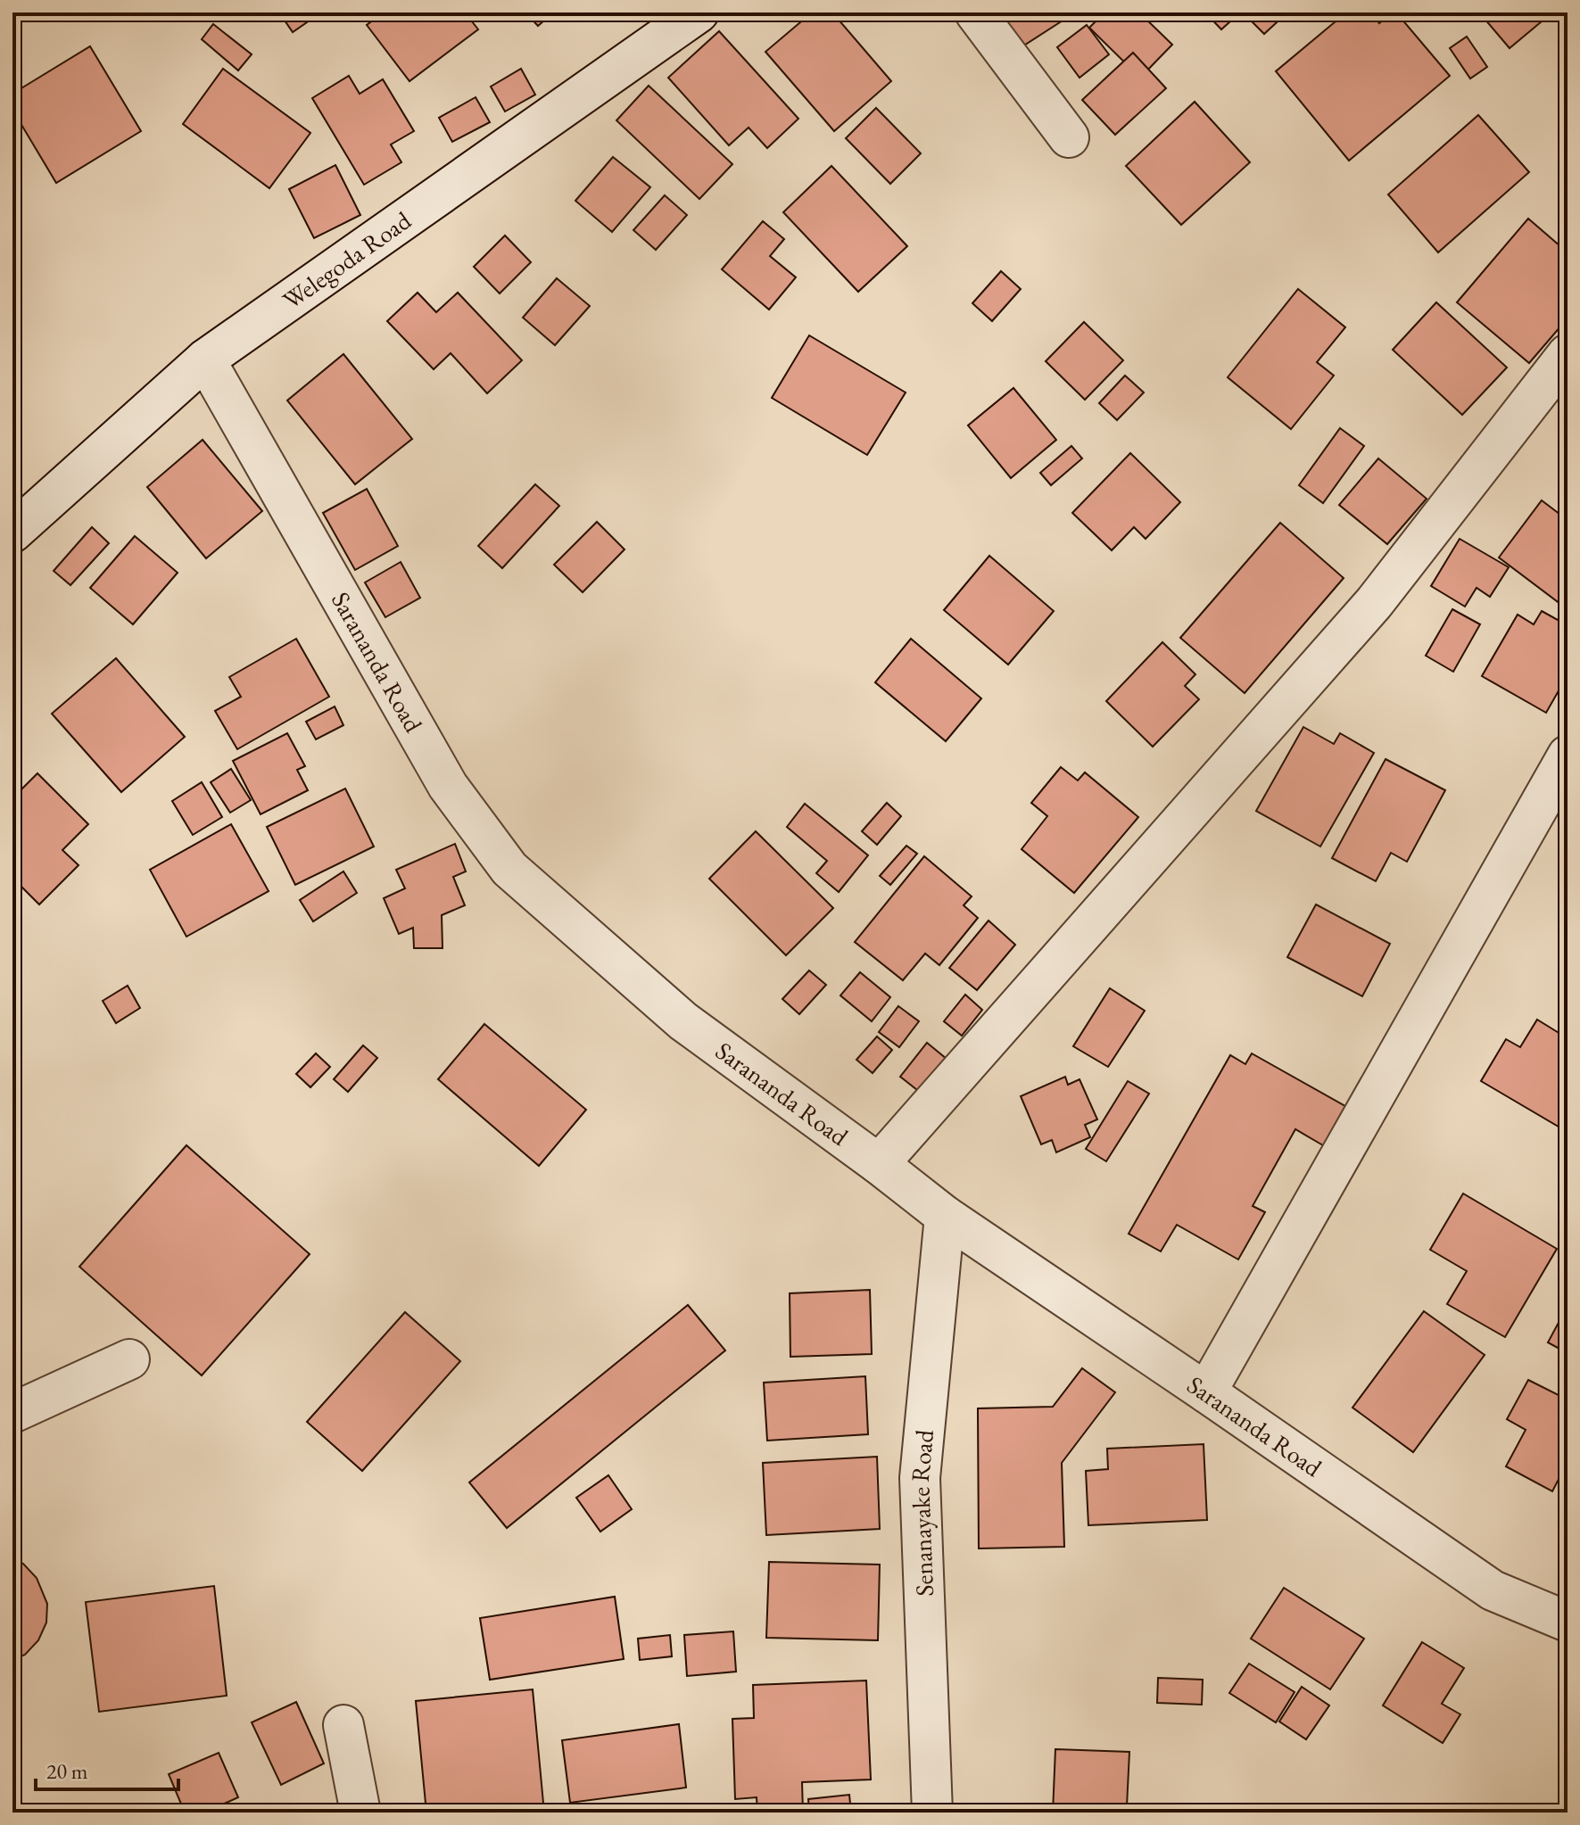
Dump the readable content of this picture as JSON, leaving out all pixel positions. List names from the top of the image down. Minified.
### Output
{"streets":{"street":["Welegoda Road","Sarananda Road","Senanayake Road"]},"crossings":[["Welegoda Road","Sarananda Road"],["Sarananda Road","Senanayake Road"]],"scale_bar":"20 m"}
